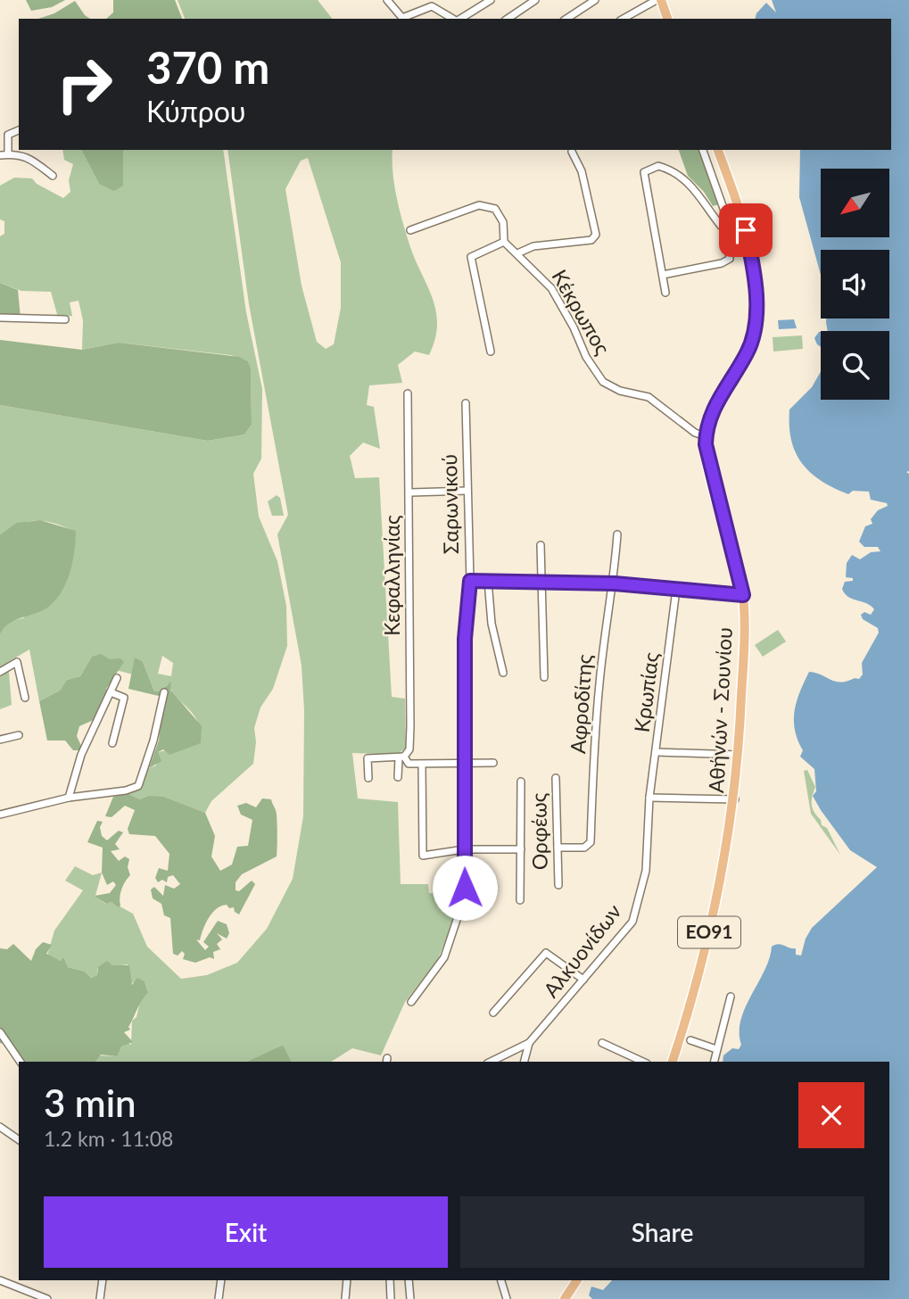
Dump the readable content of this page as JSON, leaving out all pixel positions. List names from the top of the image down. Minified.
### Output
{"streets":{"main road":["Αθήνών - Σουνίου","ΕΟ91"],"street":["Κέκρωπος","Σαρωνικού","Κεφαλληνίας","Κρωπίας","Αφροδίτης","Ορφέως","Αλκυονίδων"]},"crossings":[["Κέκρωπος","Αθήνών - Σουνίου"],["Κρωπίας","Αλκυονίδων"],["Αφροδίτης","Ορφέως"]],"north":"bottom left","page":{"turn":["370 m","Κύπρου"],"heading":["3 min","1.2 km · 11:08"],"buttons":["Exit","Share"]}}
